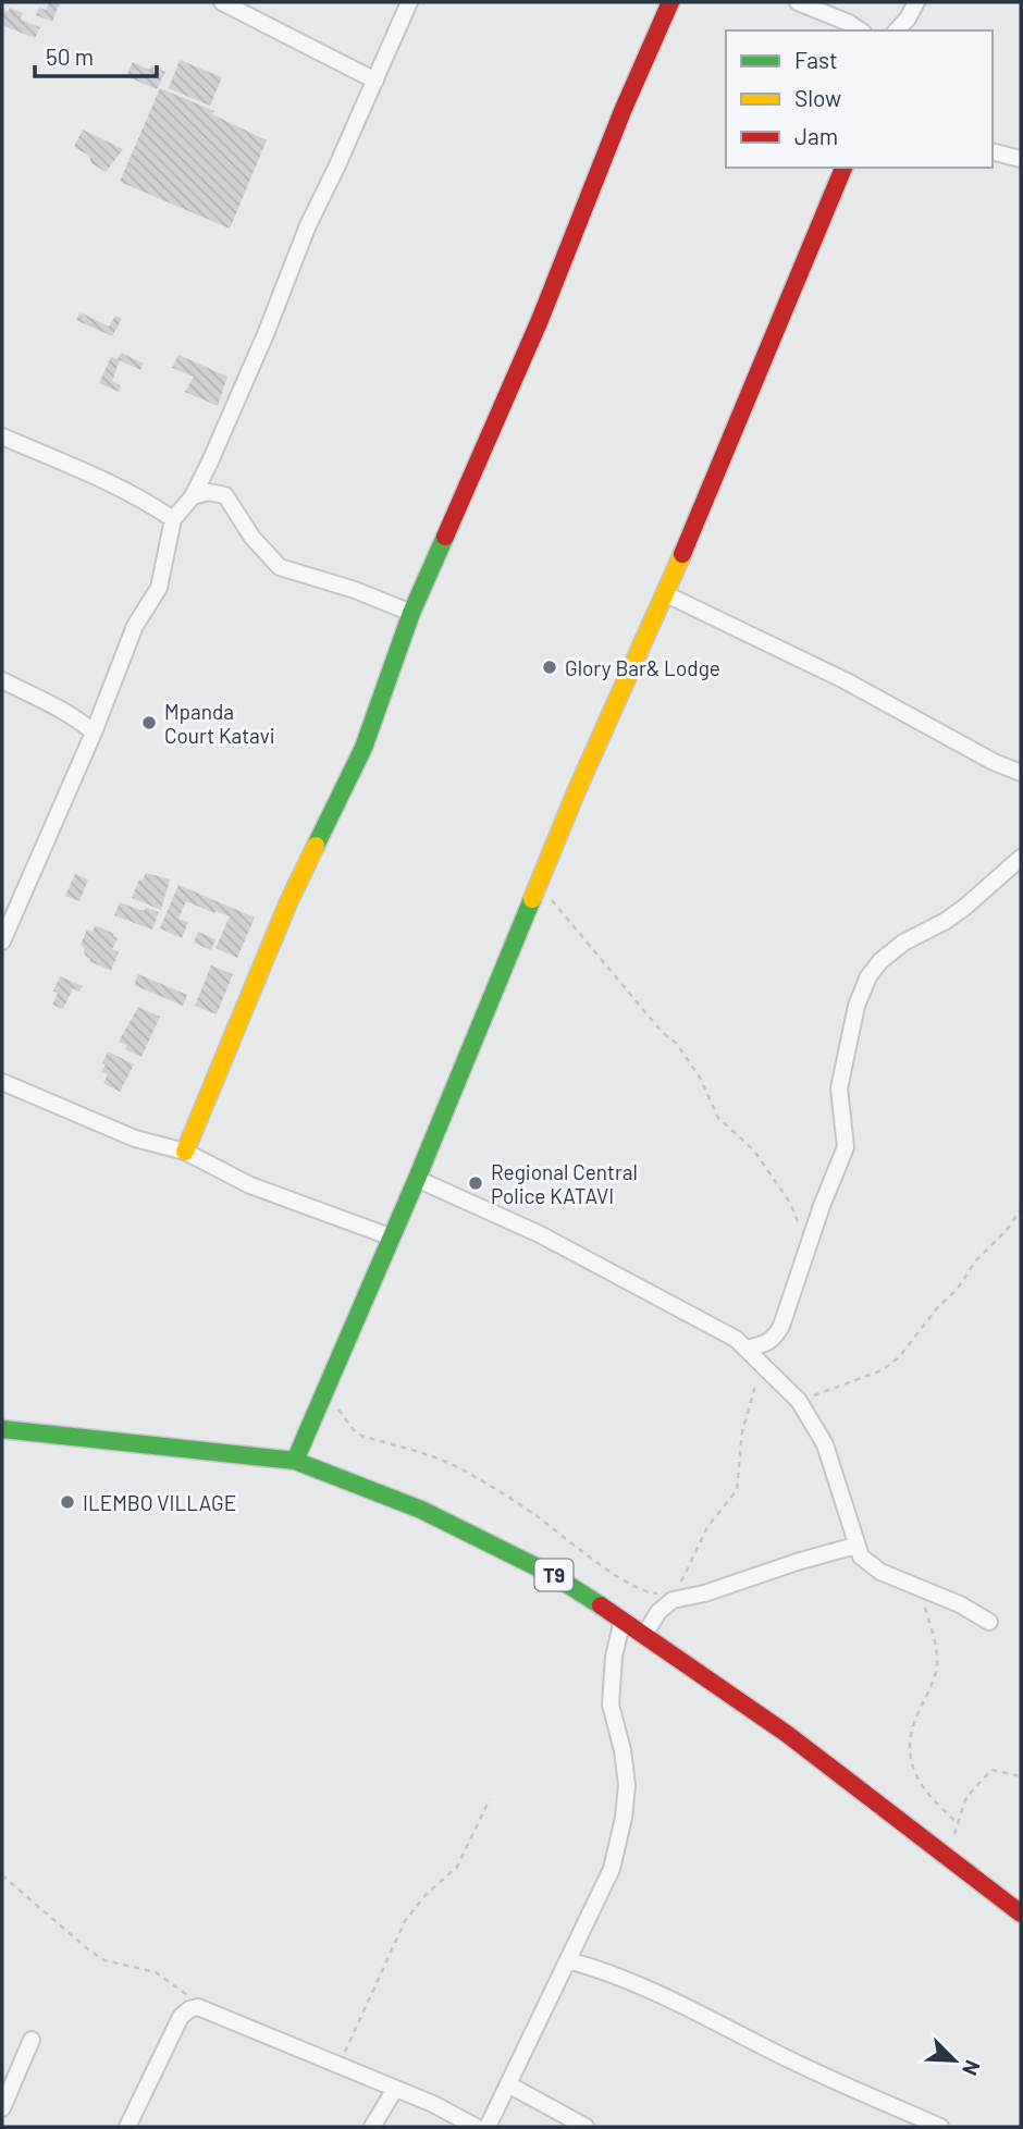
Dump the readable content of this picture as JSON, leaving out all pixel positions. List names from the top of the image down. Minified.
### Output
{"streets":{"main road":["T9"]},"places":["Glory Bar& Lodge","Mpanda Court Katavi","Regional Central Police KATAVI","ILEMBO VILLAGE"],"legend":["Fast","Slow","Jam"],"scale_bar":"50 m","north":"bottom right"}
